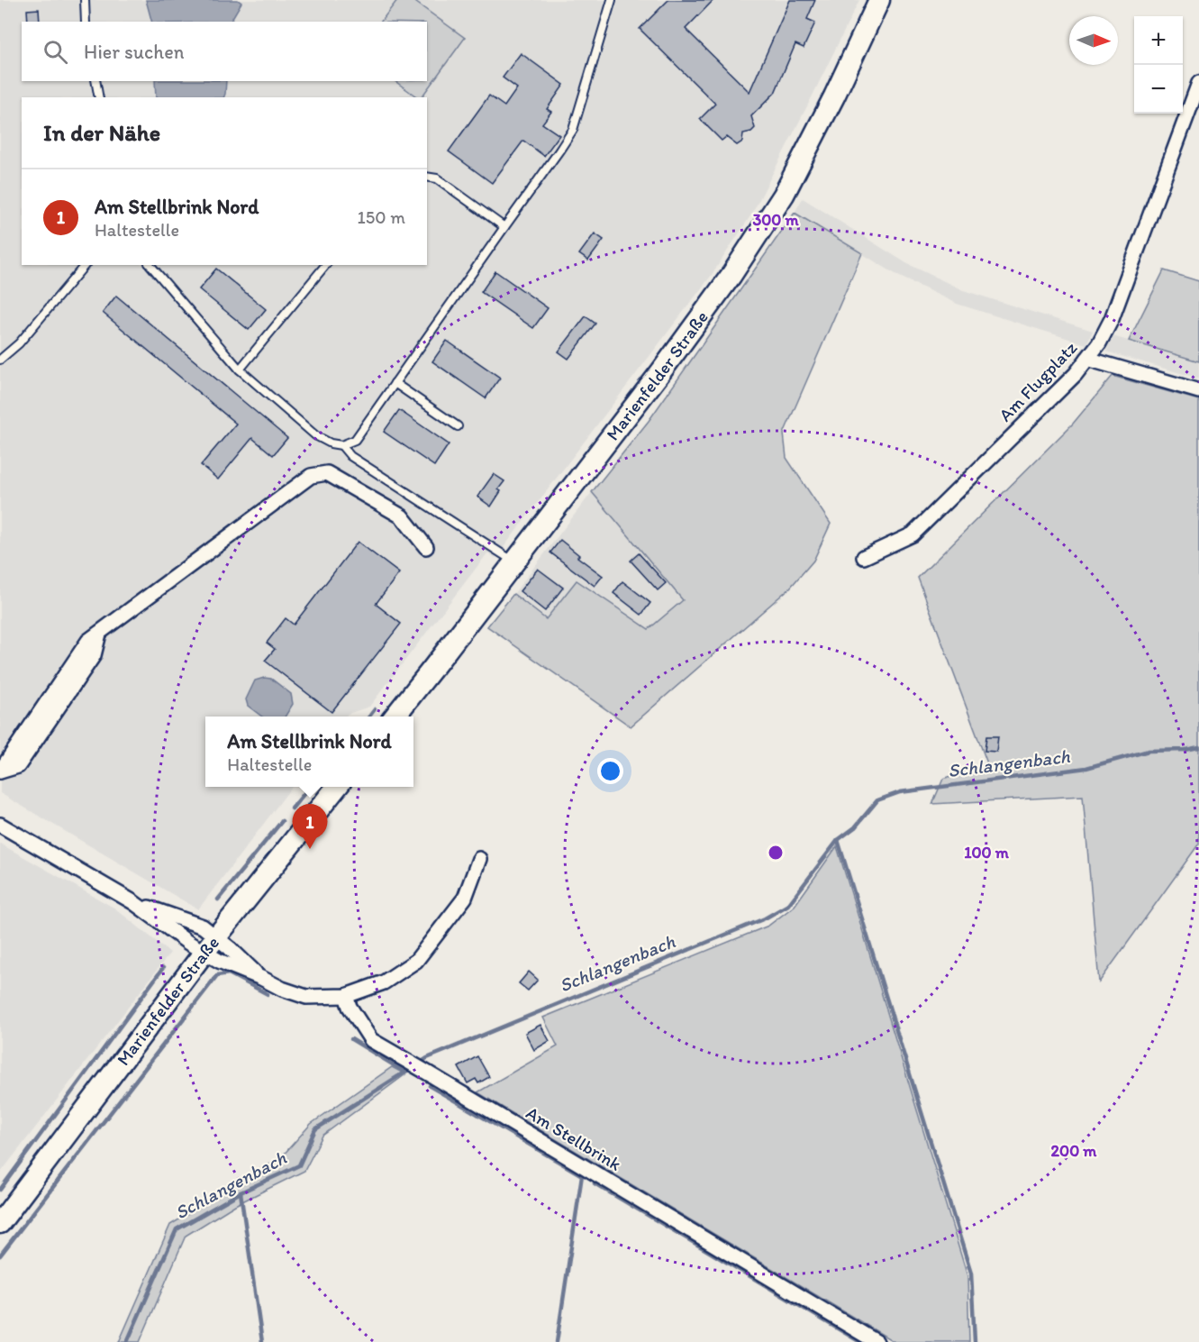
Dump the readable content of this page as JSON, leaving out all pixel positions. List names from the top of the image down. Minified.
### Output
{"streets":{"main road":["Marienfelder Straße"],"street":["Am Flugplatz","Am Stellbrink"]},"water":["Schlangenbach"],"north":"right","page":{"map_buttons":["+","−"],"search":"Hier suchen","heading":"In der Nähe","list":[{"mark":"1","name":"Am Stellbrink Nord","note":"Haltestelle","value":"150 m"}],"popup":["Am Stellbrink Nord","Haltestelle"],"pins":"1"},"rings":["300 m","100 m","200 m"]}
